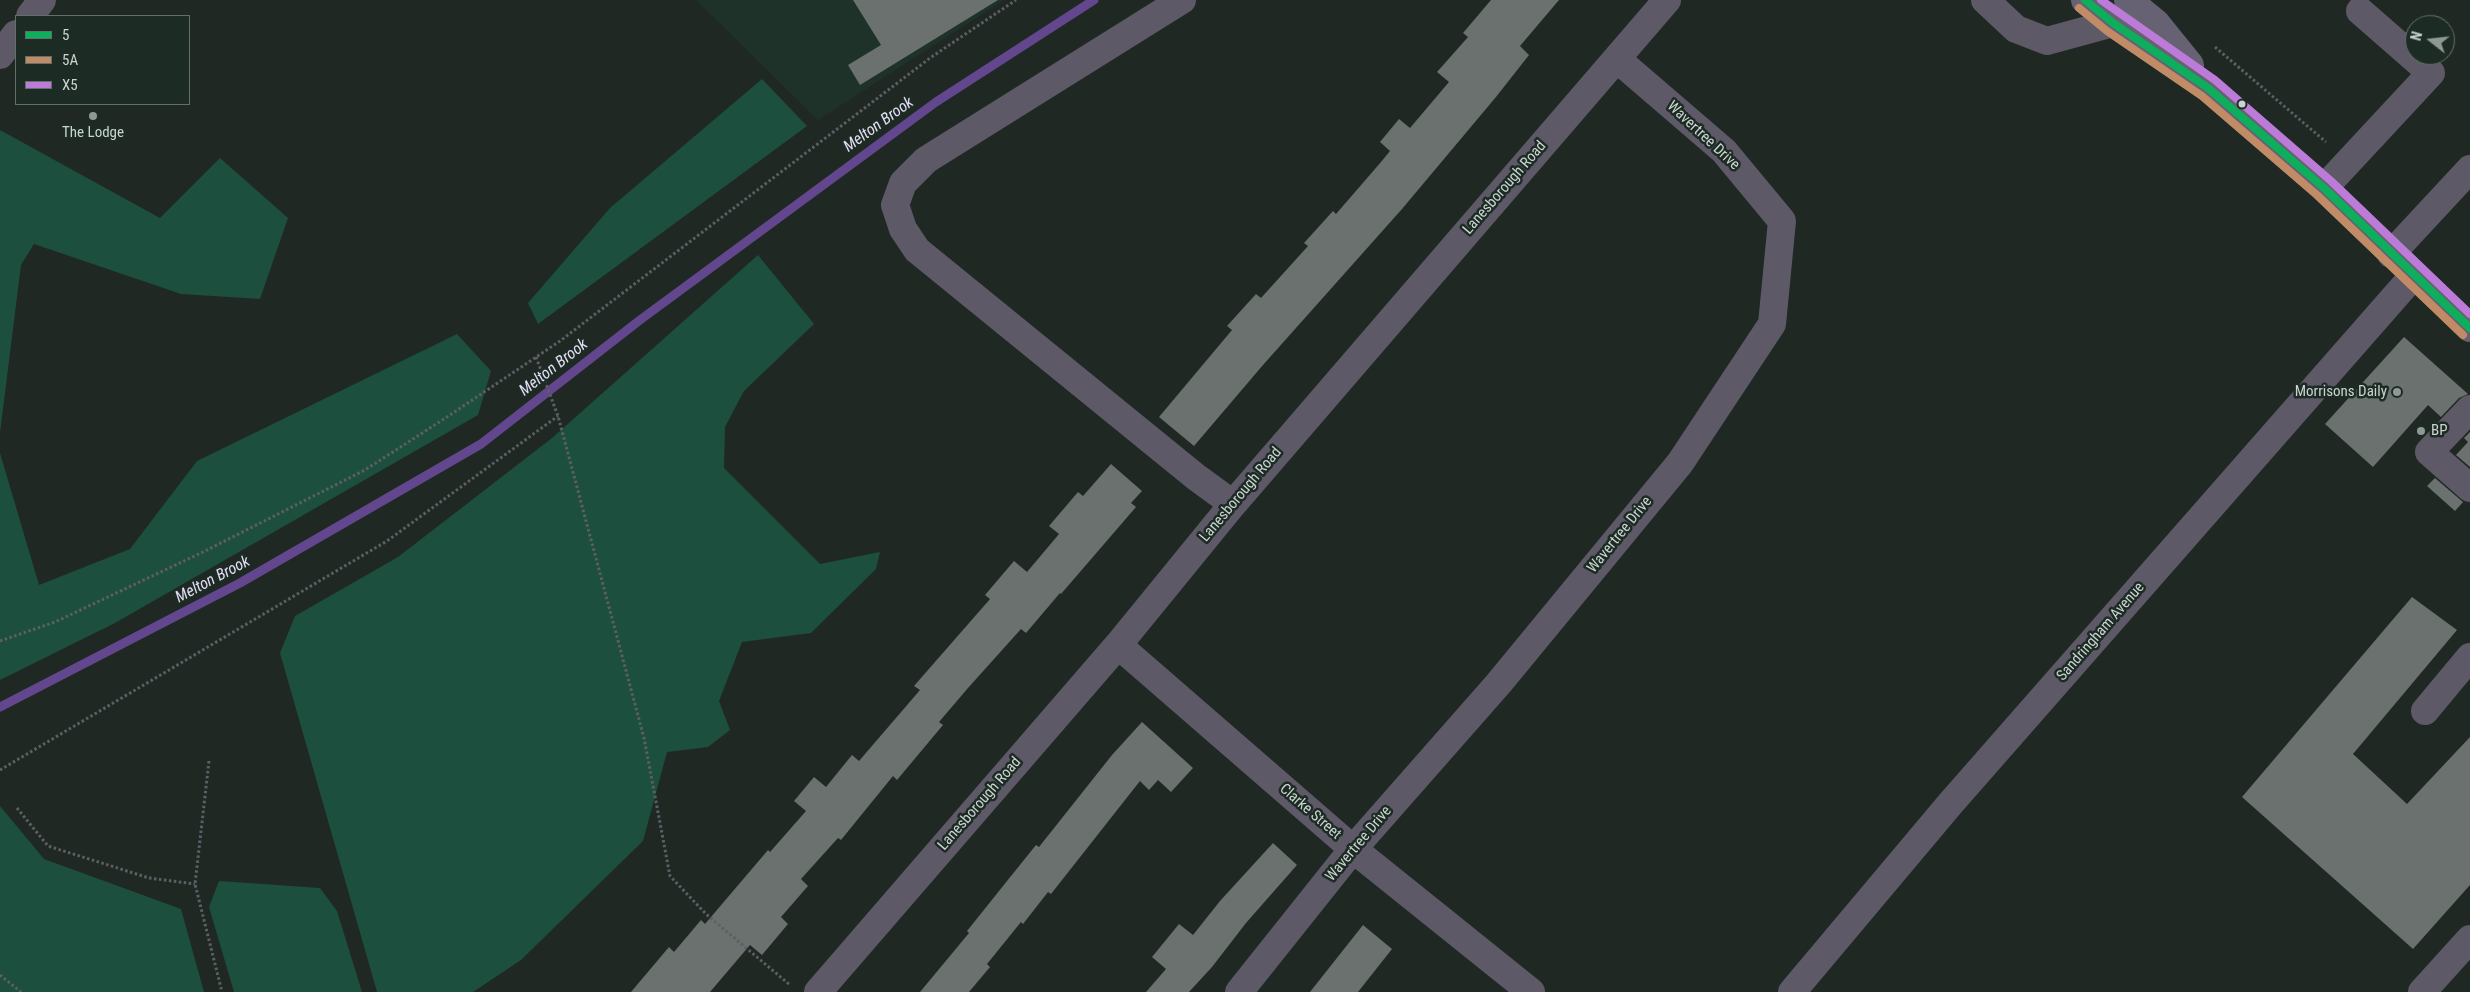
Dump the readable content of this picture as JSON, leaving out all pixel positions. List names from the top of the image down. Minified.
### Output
{"streets":{"street":["Wavertree Drive","Lanesborough Road","Sandringham Avenue","Clarke Street"]},"crossings":[["Wavertree Drive","Lanesborough Road"],["Wavertree Drive","Clarke Street"],["Lanesborough Road","Clarke Street"]],"water":["Melton Brook"],"places":["The Lodge","Morrisons Daily","BP"],"lines":["transit line 5","transit line X5","transit line 5A"],"legend":["5","5A","X5"],"north":"left"}
